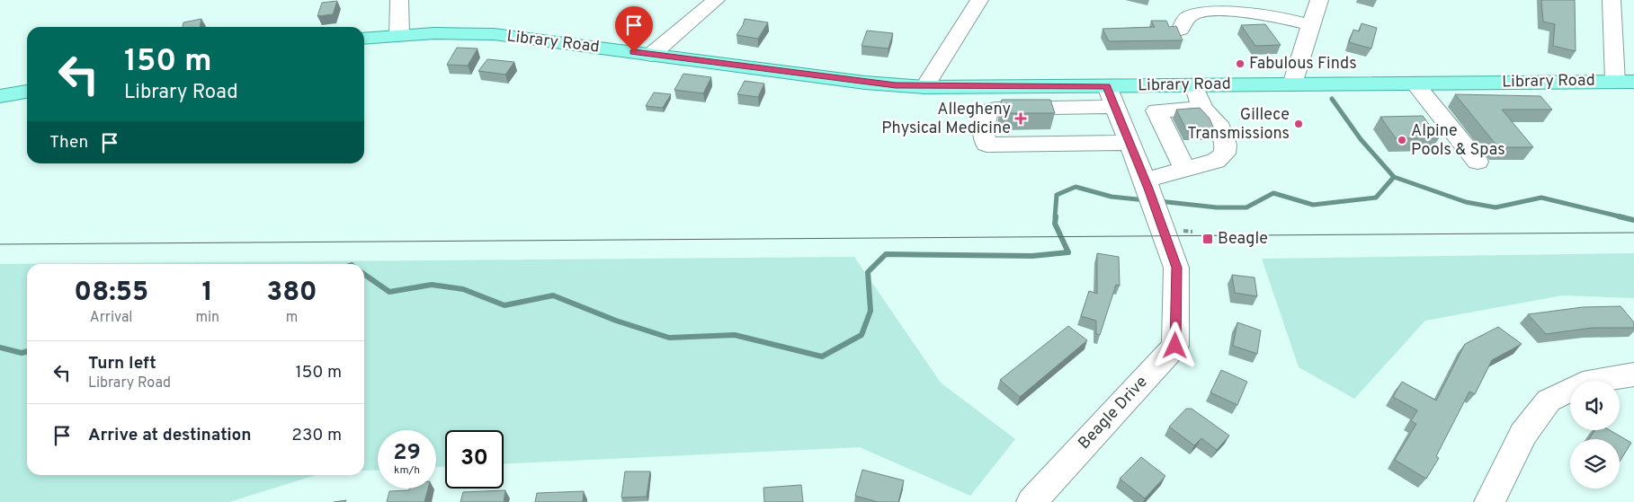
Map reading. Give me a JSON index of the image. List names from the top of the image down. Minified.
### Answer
{"streets":{"main road":["Library Road"],"street":["Beagle Drive"]},"crossings":[["Library Road","Beagle Drive"]],"places":{"other":["Fabulous Finds","Gillece Transmissions","Alpine Pools & Spas"],"health":["Allegheny Physical Medicine"],"transit":["Beagle"]},"page":{"turn":["150 m","Library Road"],"then":"Then","eta":["08:55","Arrival","1","min","380","m"],"list":[{"name":"Turn left","note":"Library Road","value":"150 m"},{"name":"Arrive at destination","value":"230 m"}],"speed":"29 km/h","limit":"30"}}
